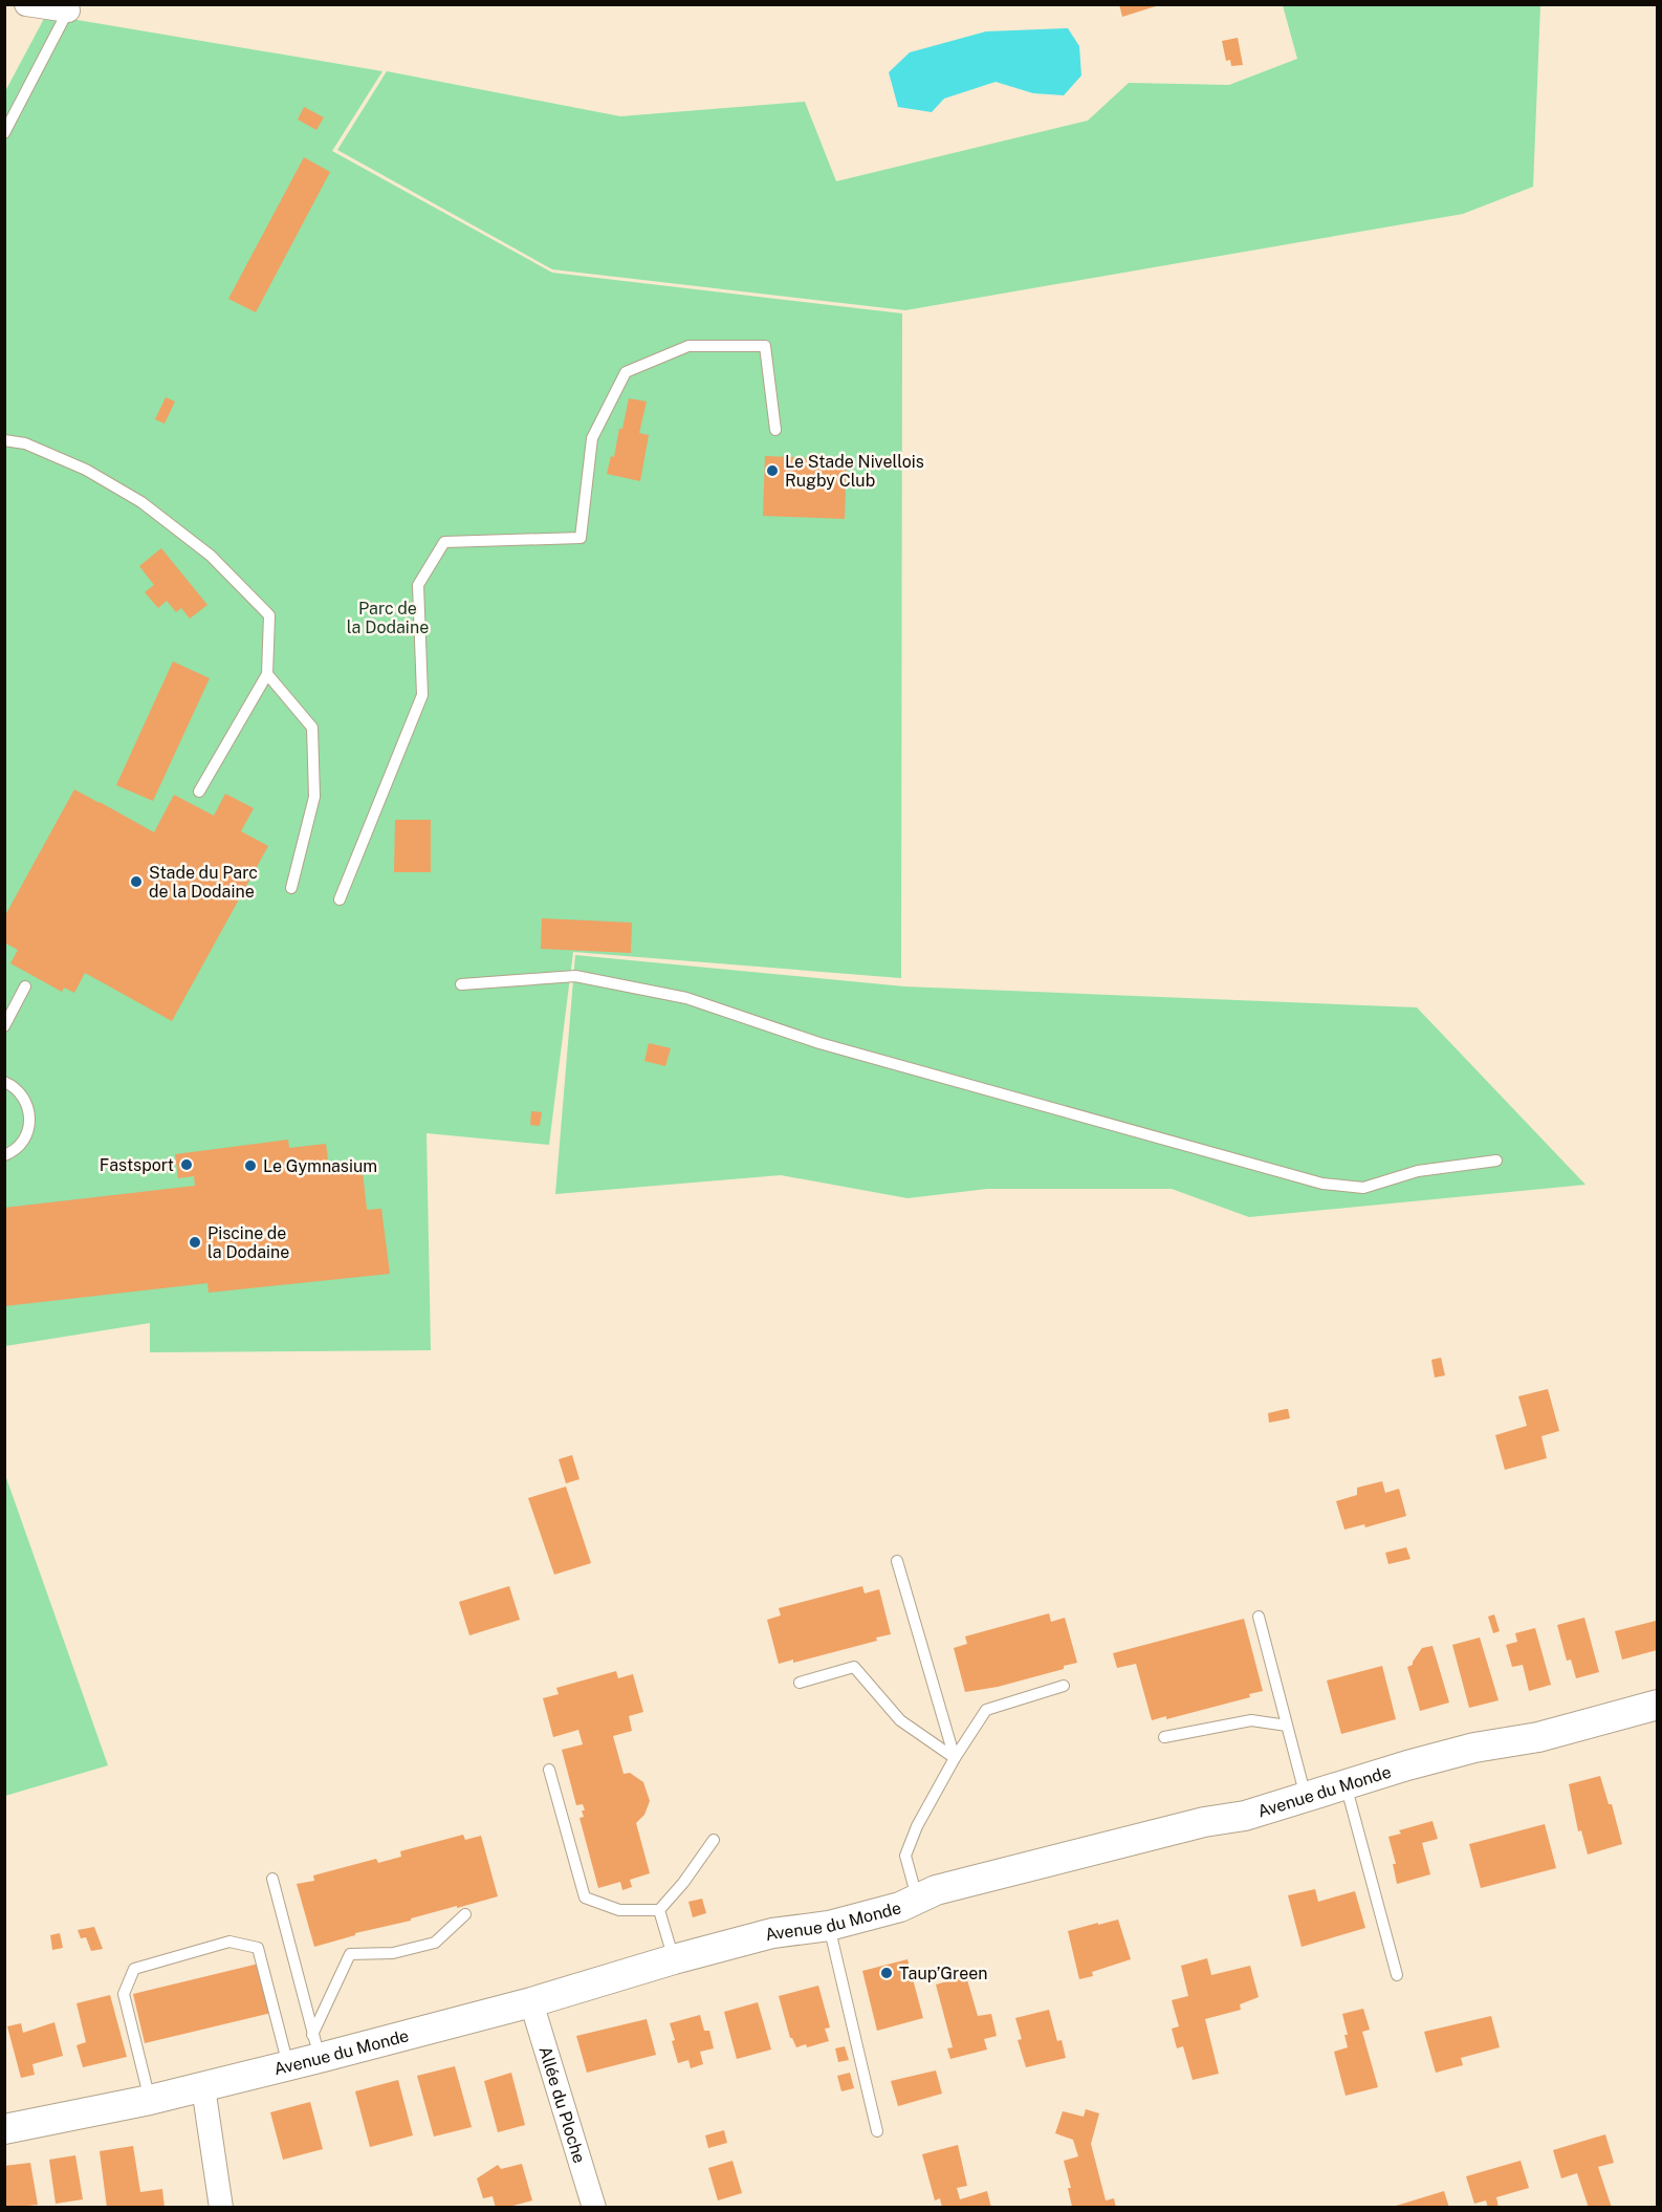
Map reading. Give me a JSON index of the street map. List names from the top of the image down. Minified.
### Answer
{"streets":{"street":["Avenue du Monde","Allée du Ploche"]},"crossings":[["Avenue du Monde","Allée du Ploche"]],"parks":["Parc de la Dodaine"],"places":["Le Stade Nivellois Rugby Club","Stade du Parc de la Dodaine","Fastsport","Le Gymnasium","Piscine de la Dodaine","Taup’Green"]}
